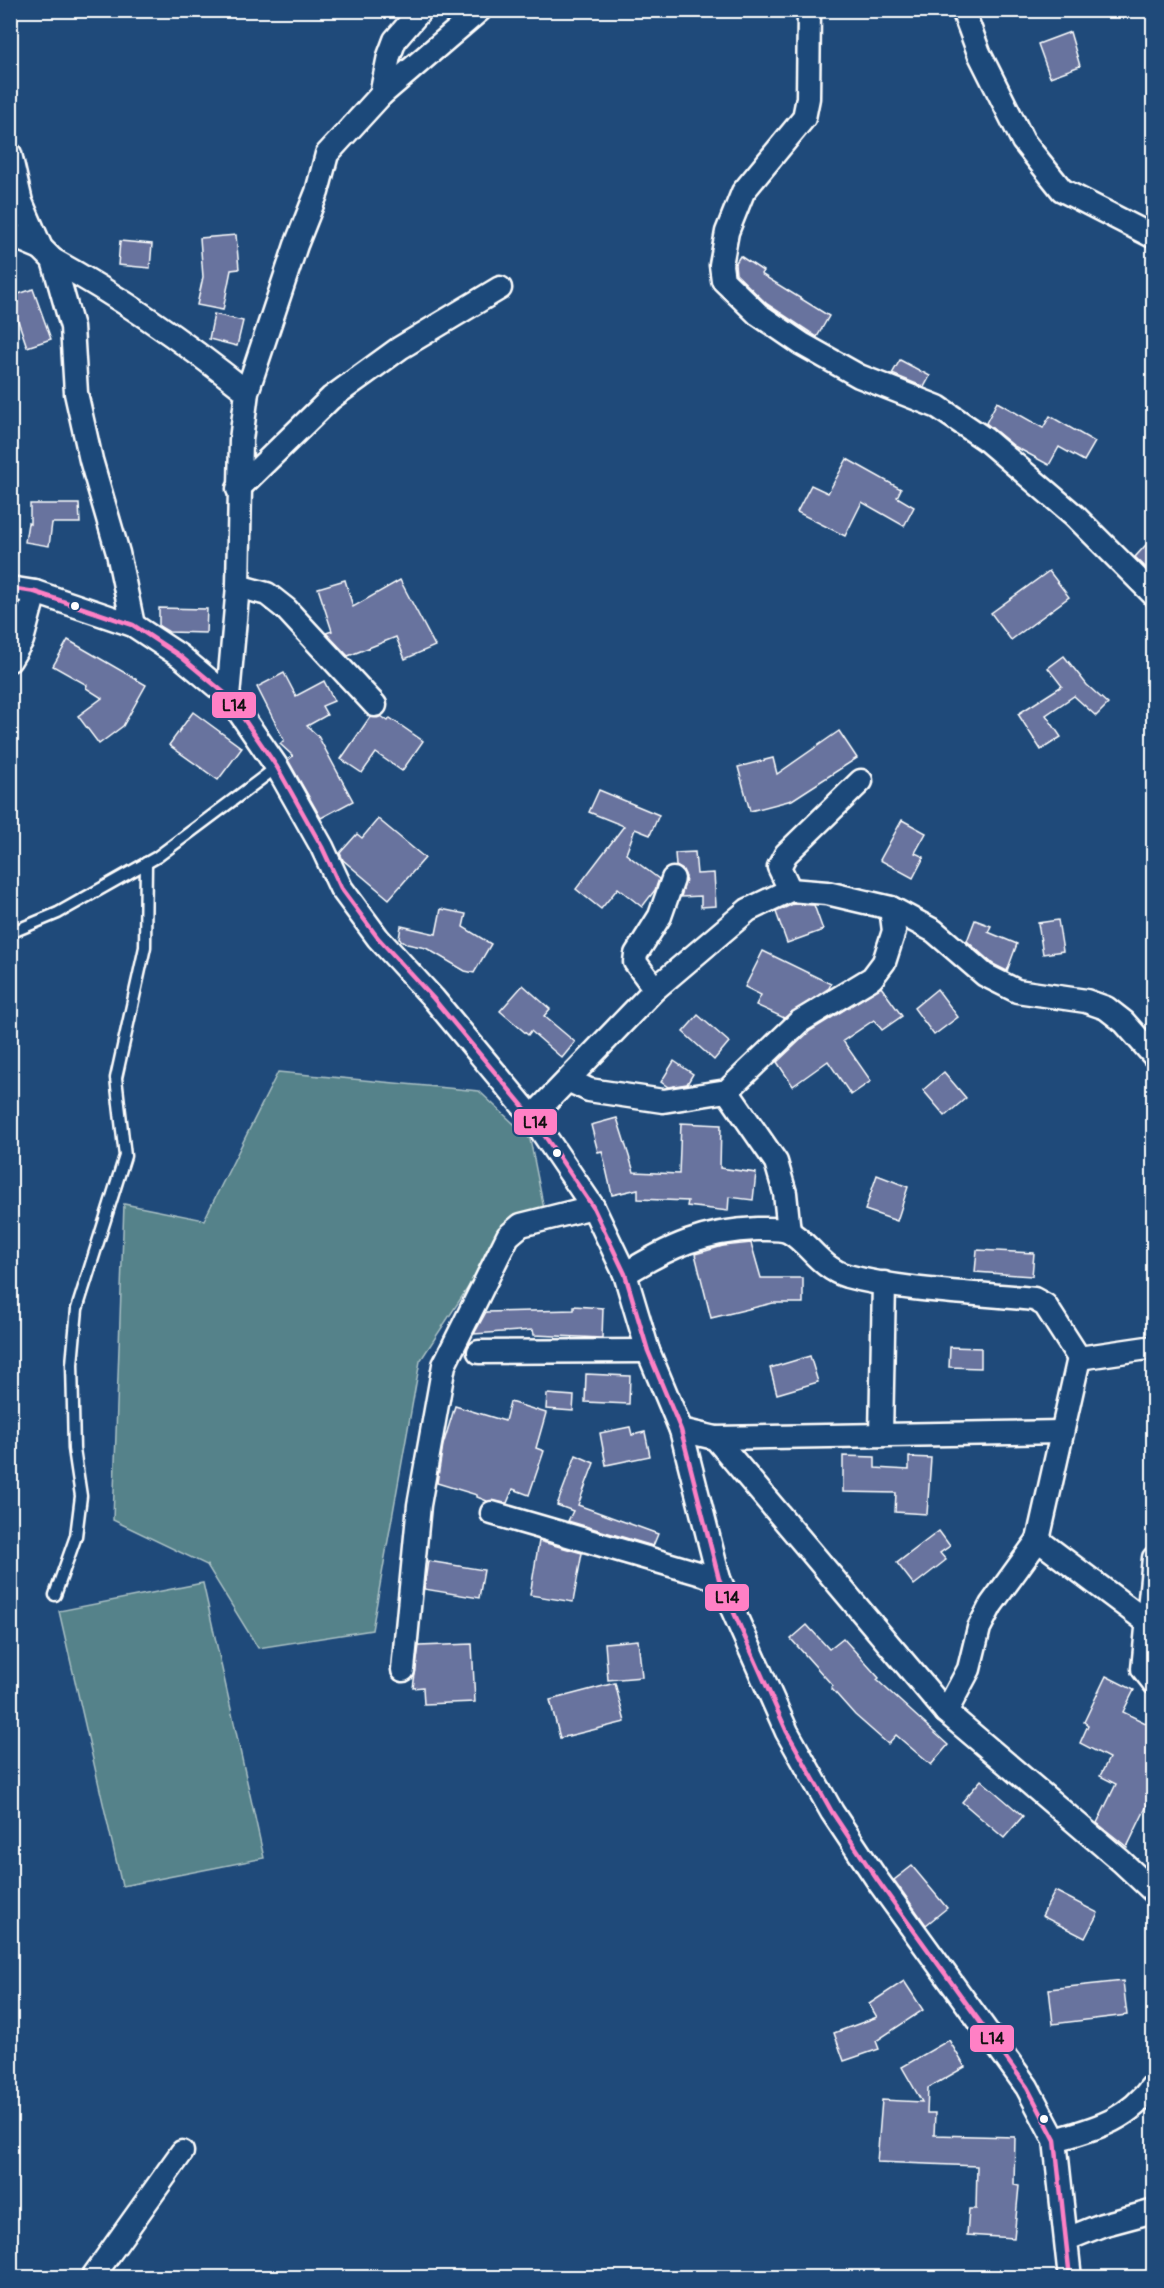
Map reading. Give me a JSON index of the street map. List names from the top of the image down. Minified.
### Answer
{"lines":["transit line L14"]}
